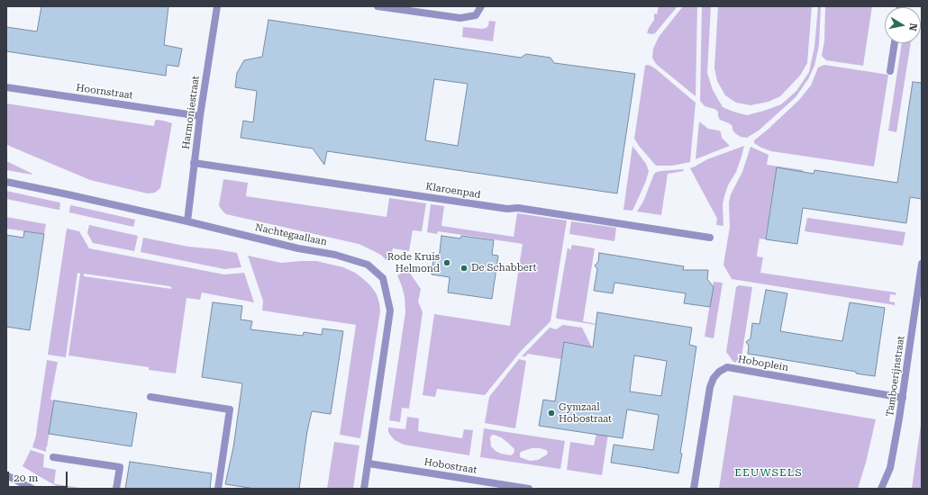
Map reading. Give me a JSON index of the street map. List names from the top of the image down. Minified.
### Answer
{"streets":{"street":["Hoornstraat","Harmoniestraat","Klaroenpad","Nachtegaallaan","Hoboplein","Tamboerijnstraat","Hobostraat"]},"crossings":[["Hoornstraat","Harmoniestraat"],["Harmoniestraat","Klaroenpad"],["Harmoniestraat","Nachtegaallaan"],["Nachtegaallaan","Hobostraat"],["Hoboplein","Tamboerijnstraat"]],"districts":["EEUWSELS"],"places":["Rode Kruis Helmond","De Schabbert","Gymzaal Hobostraat"],"scale_bar":"20 m","north":"right"}
